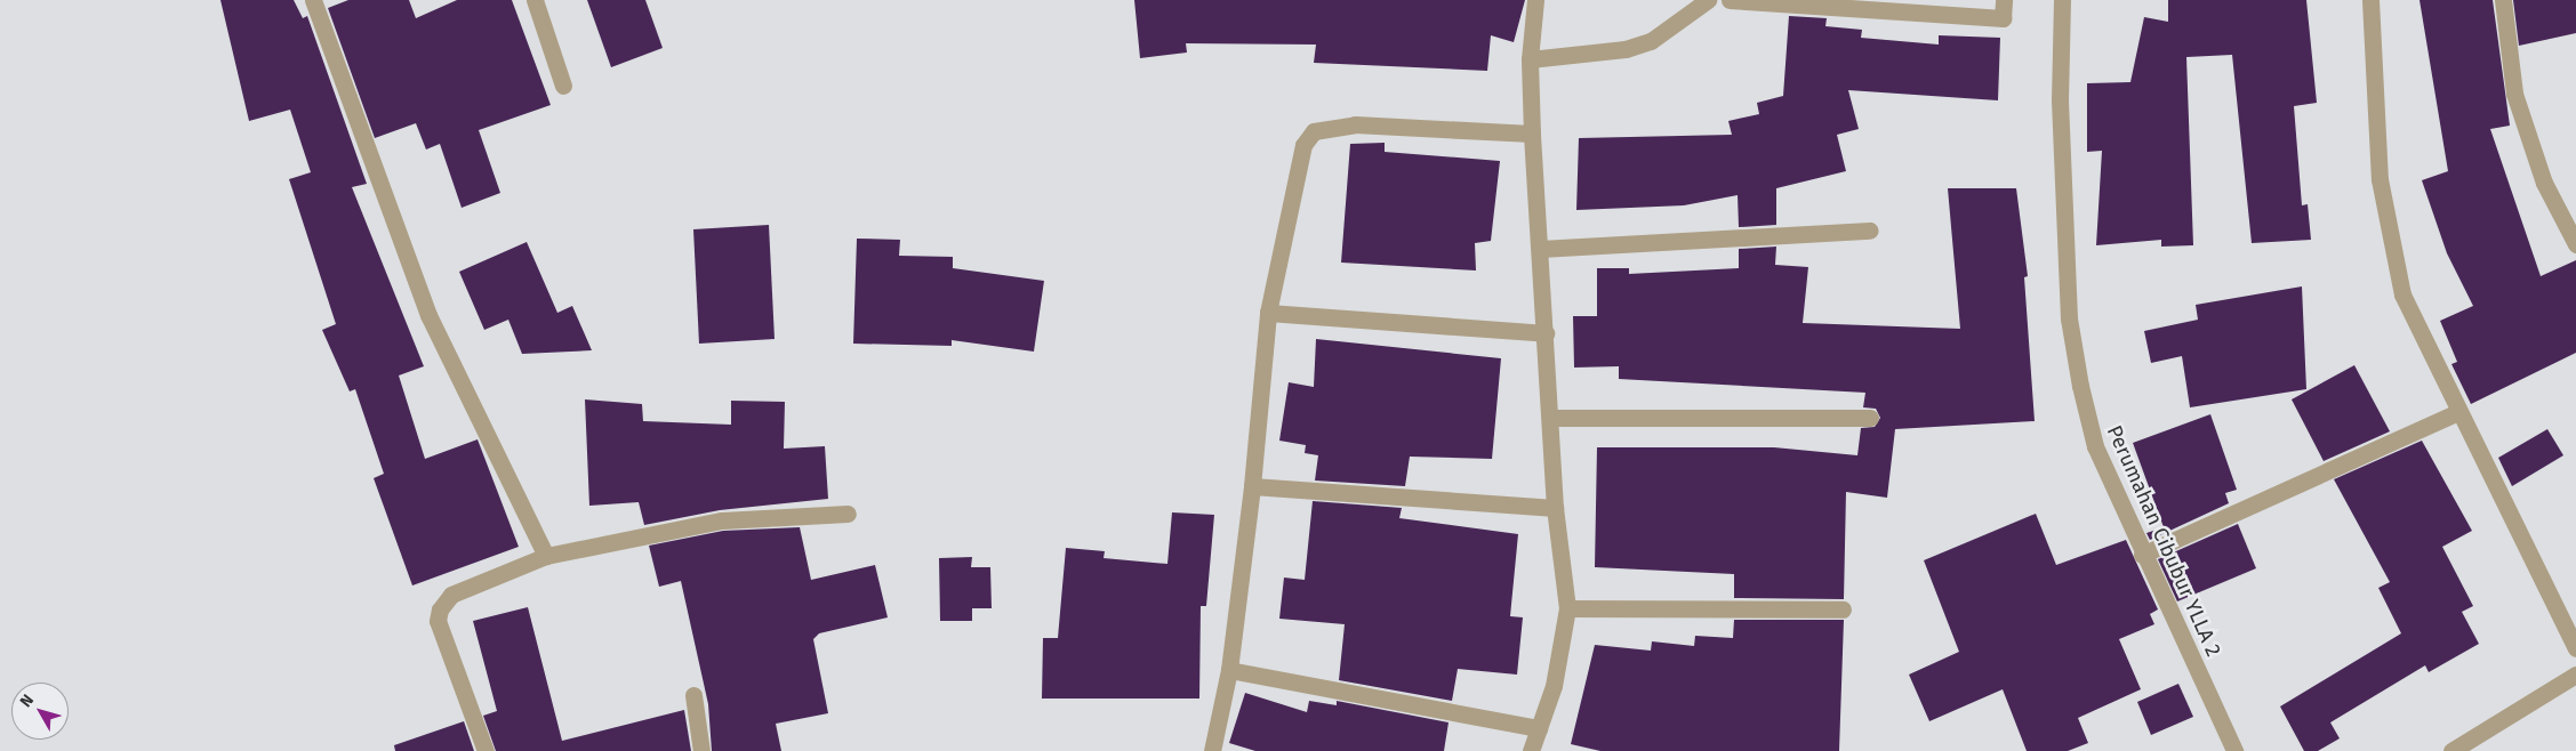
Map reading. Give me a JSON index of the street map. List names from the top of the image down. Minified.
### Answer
{"streets":{"street":["Perumahan Cibubur YLLA 2"]},"north":"top left"}
